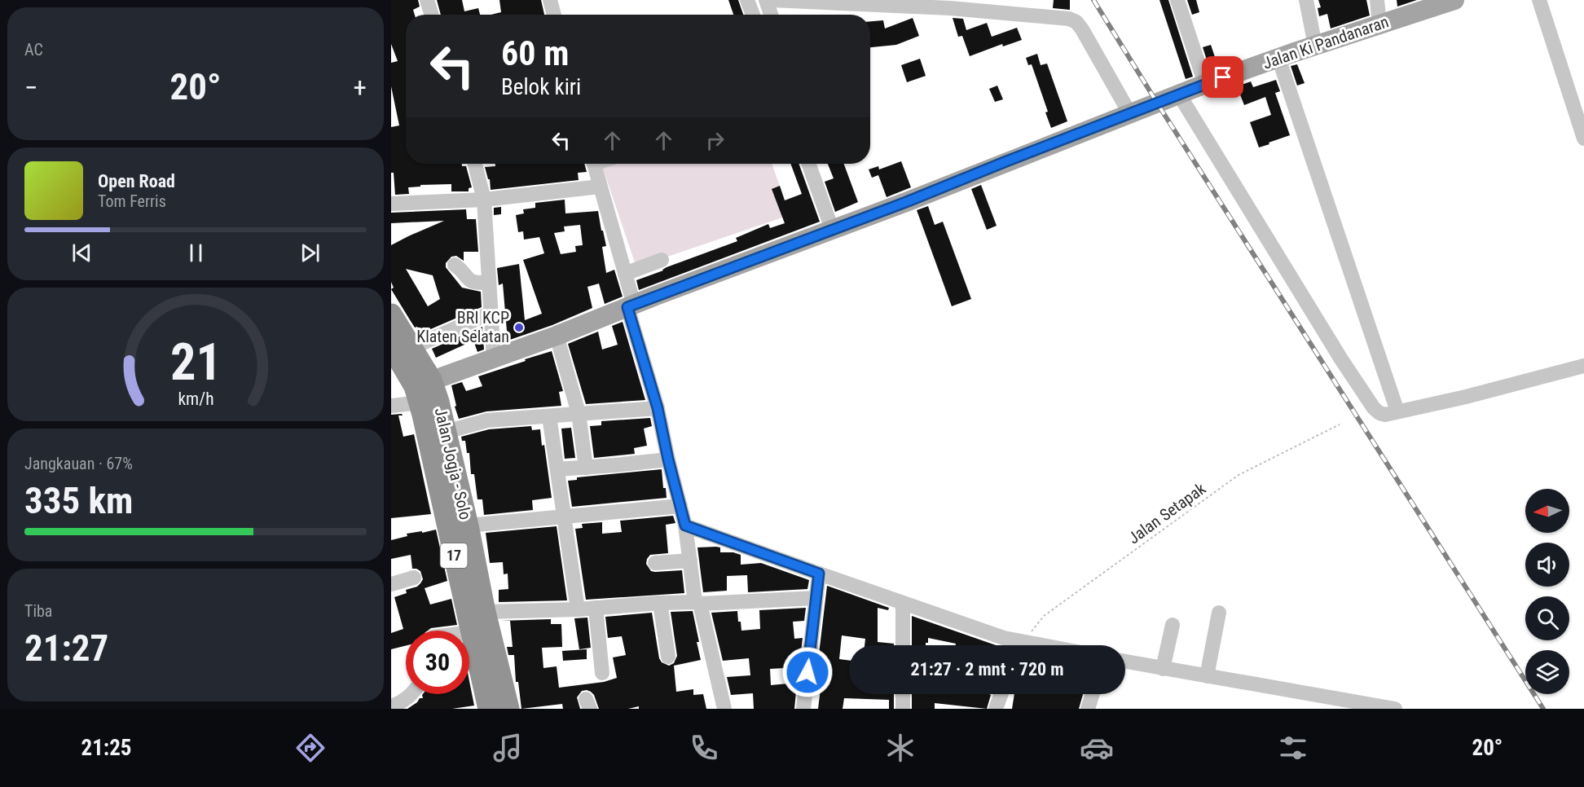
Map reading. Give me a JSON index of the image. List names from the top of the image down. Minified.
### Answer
{"streets":{"highway":["Jalan Jogja - Solo","17"],"main road":["Jalan Ki Pandanaran"],"path":["Jalan Setapak"]},"crossings":[["Jalan Ki Pandanaran","Jalan Jogja - Solo"]],"places":["BRI KCP Klaten Selatan"],"north":"left","page":{"tile":["AC",["Jangkauan · 67%","335 km"],["Tiba","21:27"]],"turn":["60 m","Belok kiri"],"heat":["−","20°","+"],"song":["Open Road","Tom Ferris"],"limit":"30","trip":"21:27 · 2 mnt · 720 m","tabs":["21:25","20°"],"gauge":["21","km/h"]}}
